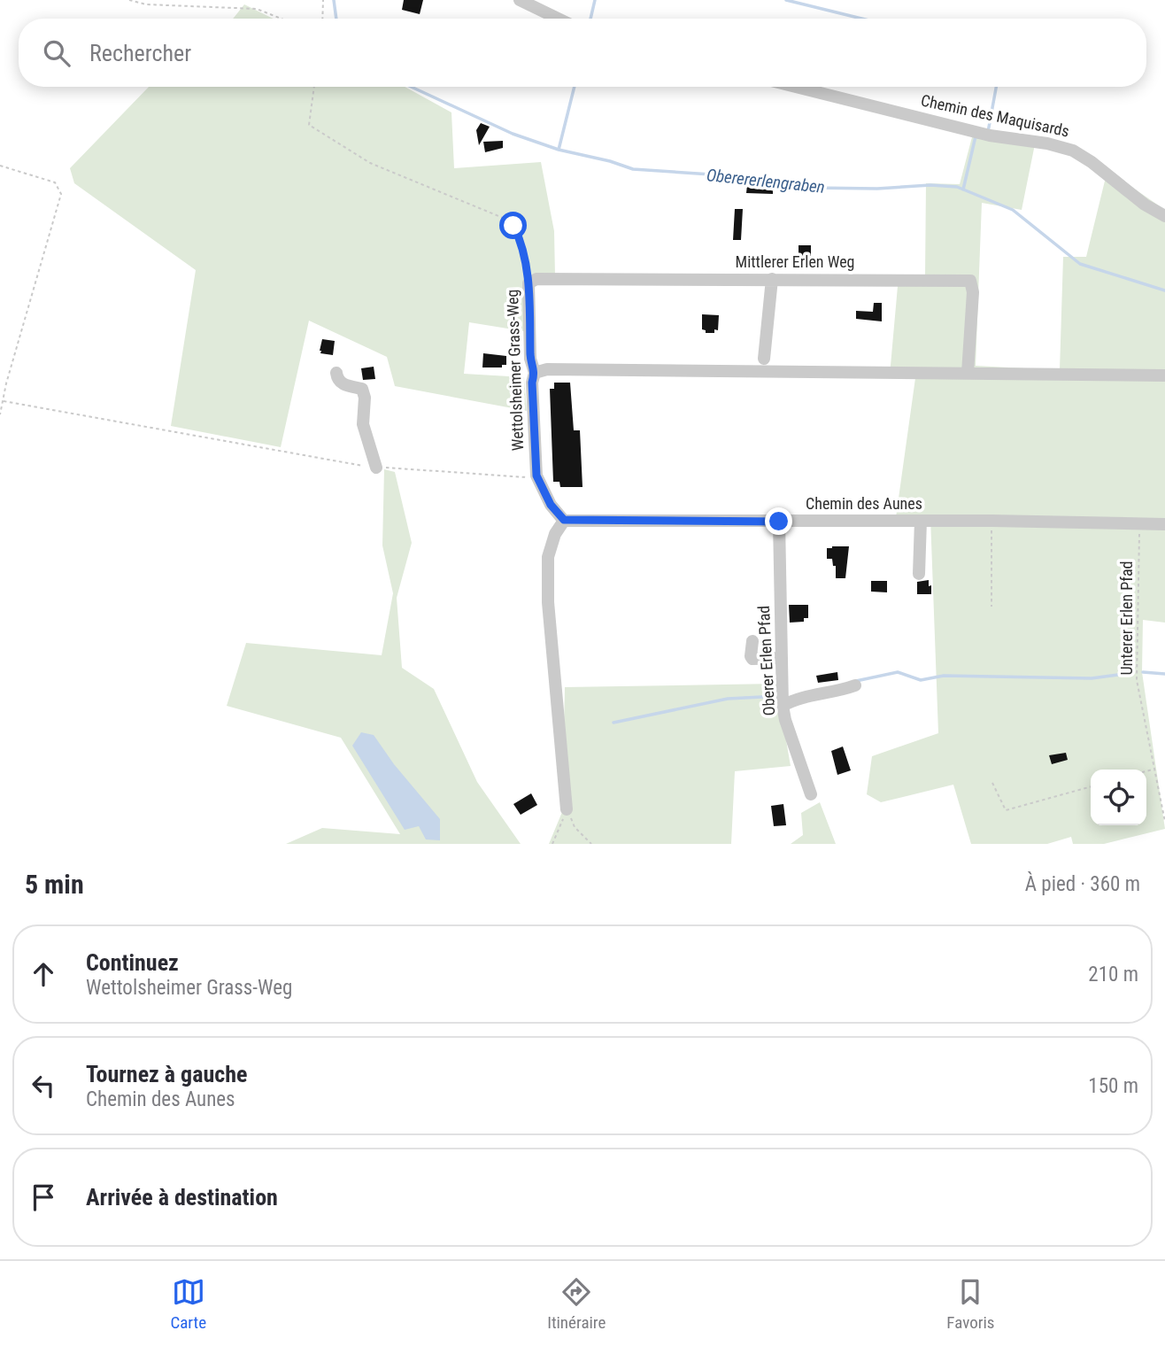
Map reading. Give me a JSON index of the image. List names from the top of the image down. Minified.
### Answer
{"streets":{"street":["Chemin des Maquisards","Mittlerer Erlen Weg","Wettolsheimer Grass-Weg","Chemin des Aunes","Oberer Erlen Pfad"],"path":["Unterer Erlen Pfad"]},"crossings":[["Mittlerer Erlen Weg","Wettolsheimer Grass-Weg"],["Wettolsheimer Grass-Weg","Chemin des Aunes"],["Chemin des Aunes","Unterer Erlen Pfad"],["Chemin des Aunes","Oberer Erlen Pfad"]],"water":["Oberererlengraben"],"page":{"search":"Rechercher","heading":["5 min","À pied · 360 m"],"list":[["Continuez","Wettolsheimer Grass-Weg","210 m"],["Tournez à gauche","Chemin des Aunes","150 m"],"Arrivée à destination"],"nav":["Carte","Itinéraire","Favoris"]}}
